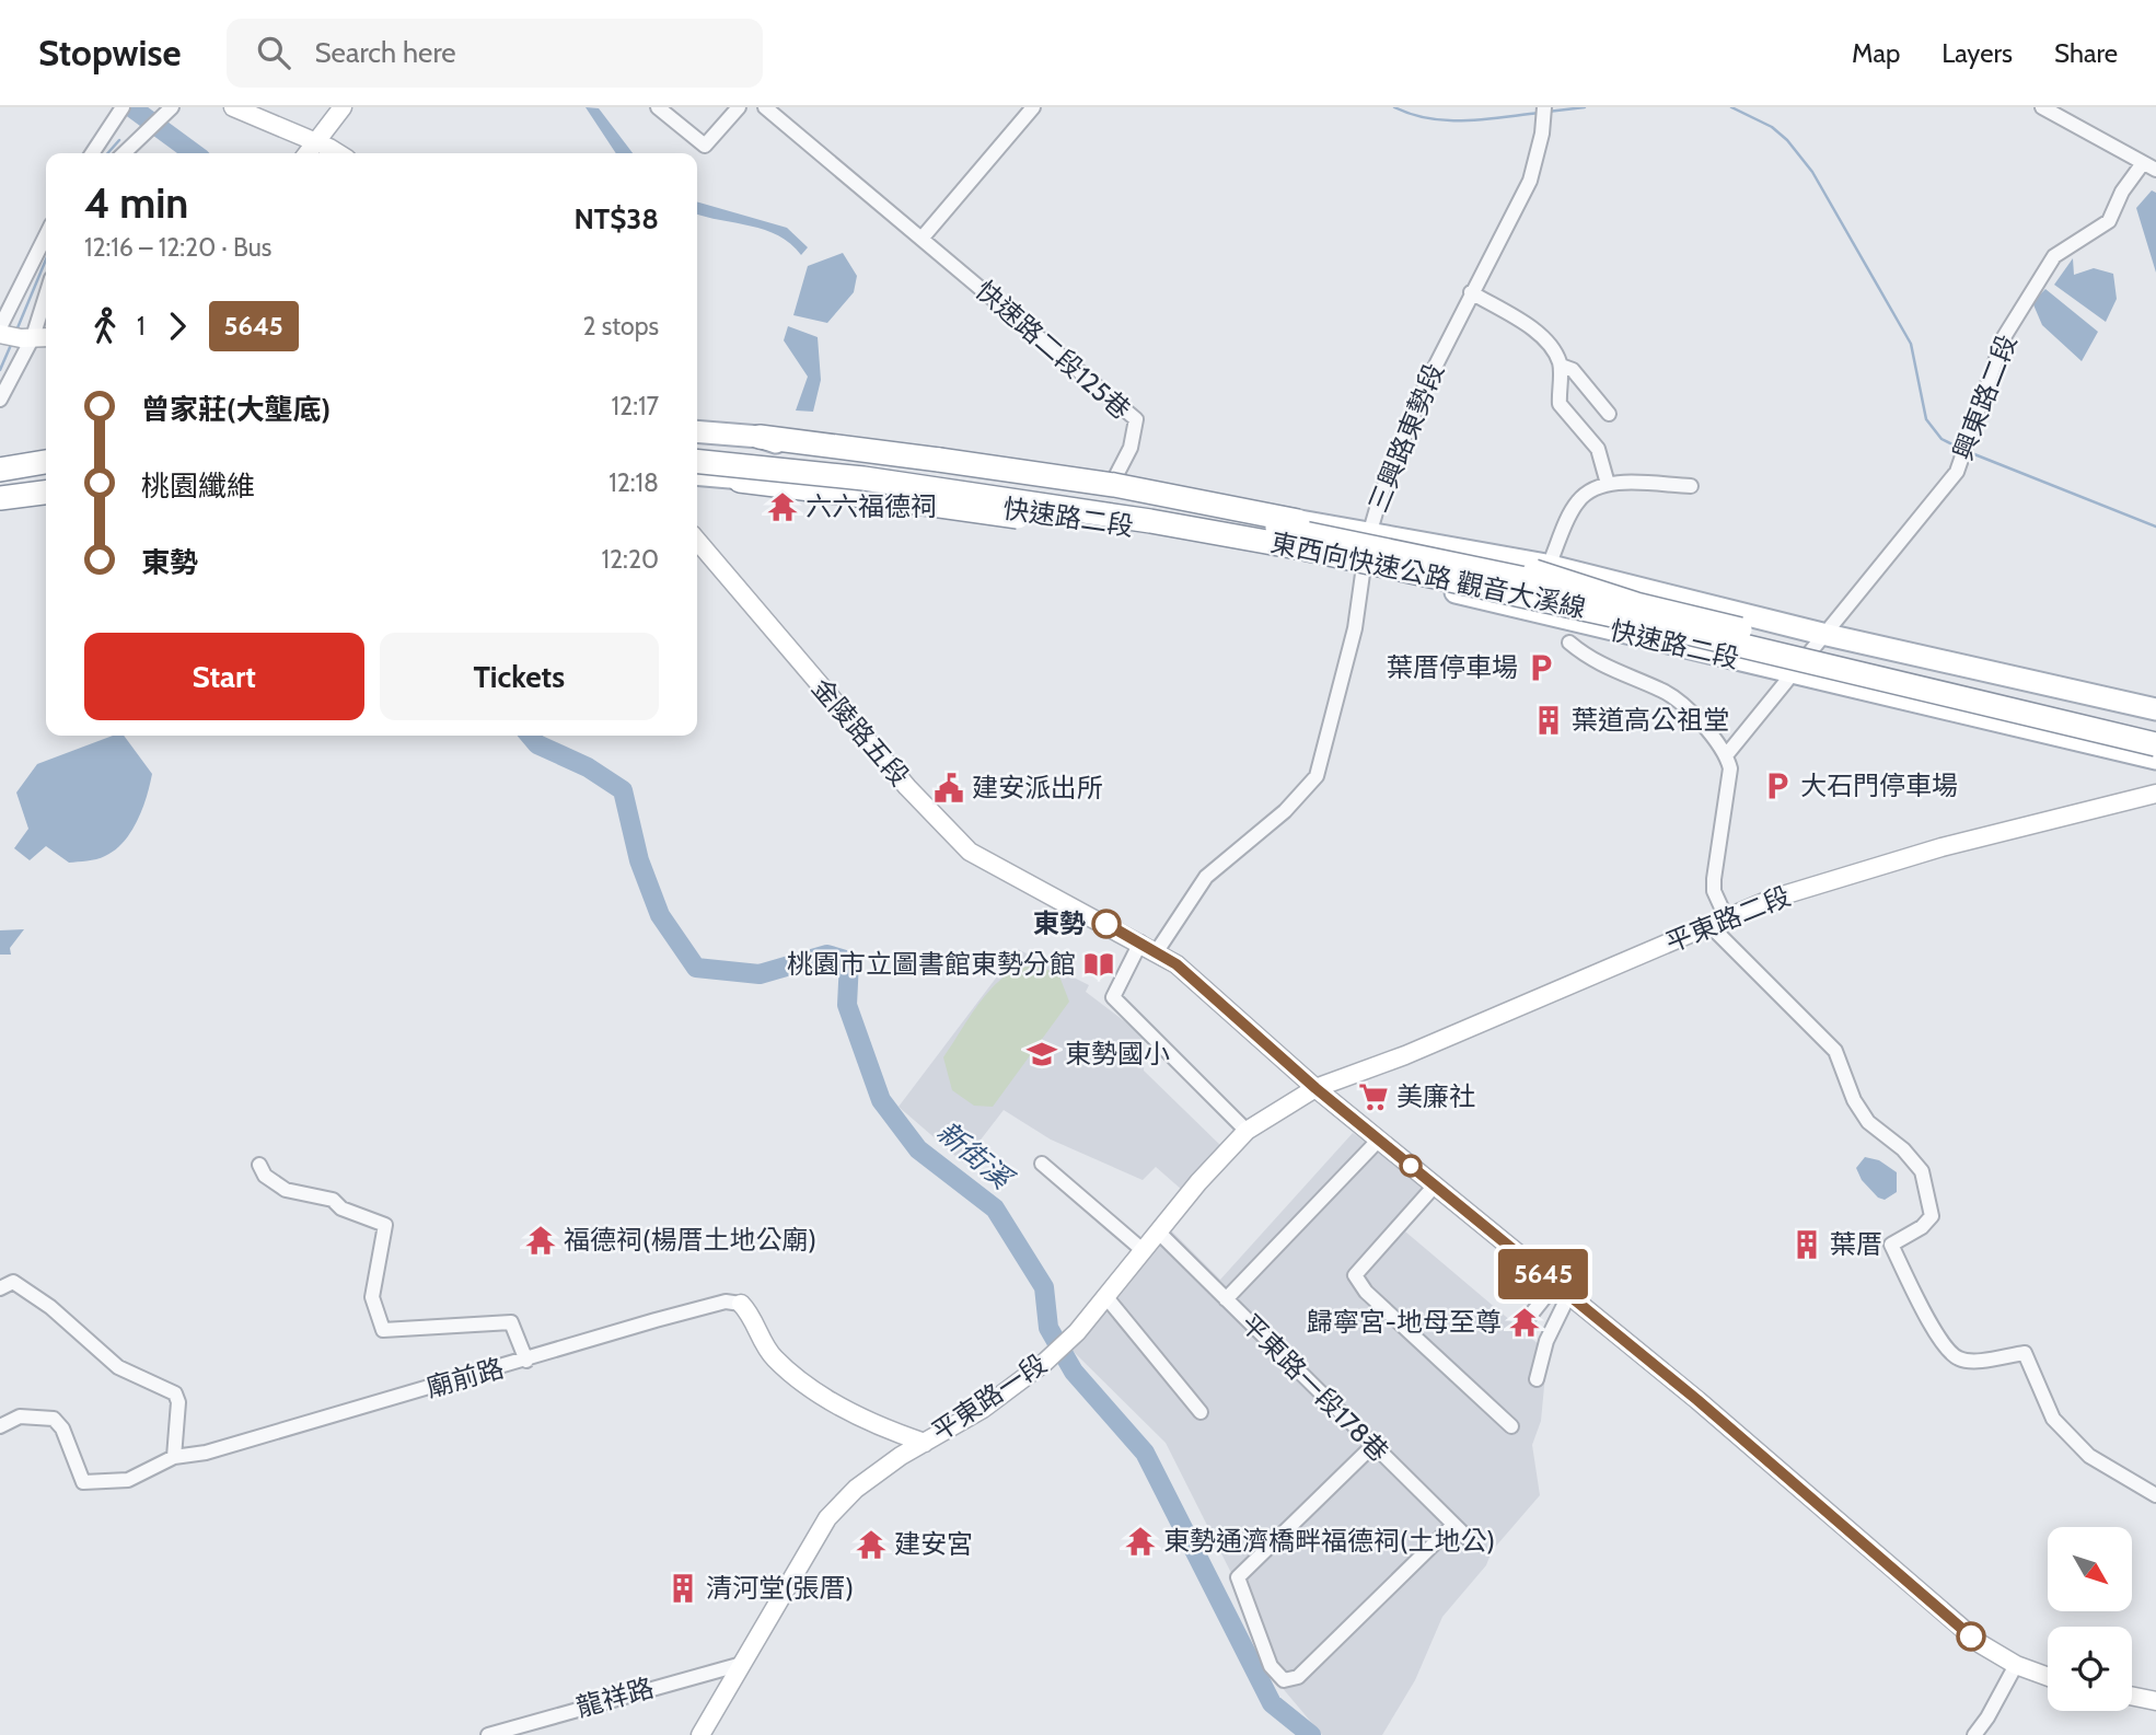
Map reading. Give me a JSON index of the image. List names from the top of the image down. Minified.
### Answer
{"streets":{"highway":["東西向快速公路 觀音大溪線"],"main road":["快速路二段"],"street":["快速路二段125巷","興東路二段","三興路東勢段","金陵路五段","平東路二段","廟前路","平東路一段178巷","平東路一段","龍祥路"]},"crossings":[["興東路二段","快速路二段"],["三興路東勢段","快速路二段"],["三興路東勢段","金陵路五段"],["三興路東勢段","平東路一段"],["金陵路五段","平東路二段"],["金陵路五段","平東路一段"],["平東路二段","平東路一段"],["廟前路","平東路一段"],["平東路一段178巷","平東路一段"],["平東路一段","龍祥路"]],"water":["新街溪"],"places":{"temple":["六六福德祠","福德祠(楊厝土地公廟)","歸寧宮-地母至尊","東勢通濟橋畔福德祠(土地公)","建安宮"],"parking":["葉厝停車場","大石門停車場"],"building":["葉道高公祖堂","葉厝","清河堂(張厝)"],"public building":["建安派出所"],"other":["東勢"],"library":["桃園市立圖書館東勢分館"],"school or university":["東勢國小"],"supermarket":["美廉社"]},"lines":["bus line 5645"],"north":"bottom right","page":{"header":"Stopwise","search":"Search here","nav":["Map","Layers","Share"],"on_map":"5645","heading":["4 min","12:16 – 12:20 · Bus","NT$38"],"legs":["1","5645","2 stops"],"list":[{"name":"曾家莊(大壟底)","value":"12:17"},{"name":"桃園纖維","value":"12:18"},{"name":"東勢","value":"12:20"}],"buttons":["Start","Tickets"]}}
